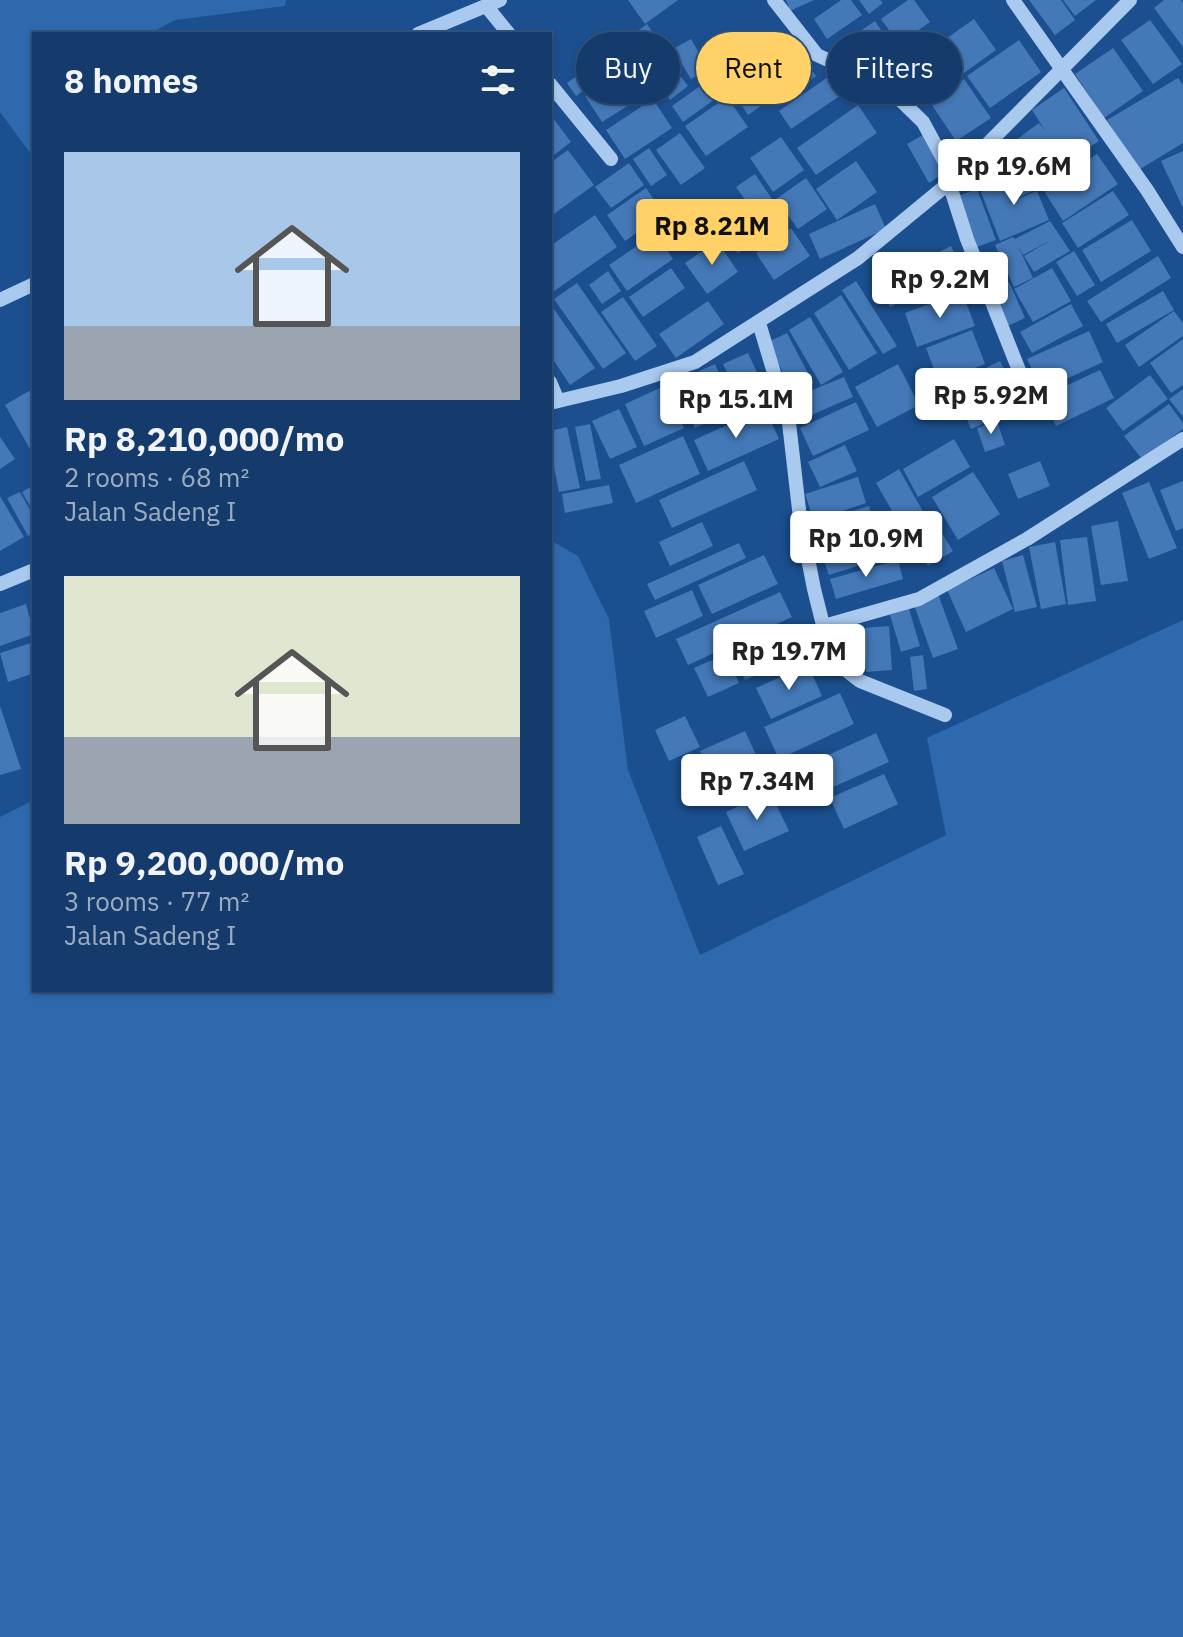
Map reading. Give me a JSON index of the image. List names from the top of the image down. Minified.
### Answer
{"page":{"chip":["Buy","Rent","Filters"],"heading":"8 homes","list":[{"name":"Rp 8,210,000/mo","note":"2 rooms · 68 m² · Jalan Sadeng I"},{"name":"Rp 9,200,000/mo","note":"3 rooms · 77 m² · Jalan Sadeng I"}],"price":["Rp 19.6M","Rp 8.21M","Rp 9.2M","Rp 5.92M","Rp 15.1M","Rp 10.9M","Rp 19.7M","Rp 7.34M"]}}
